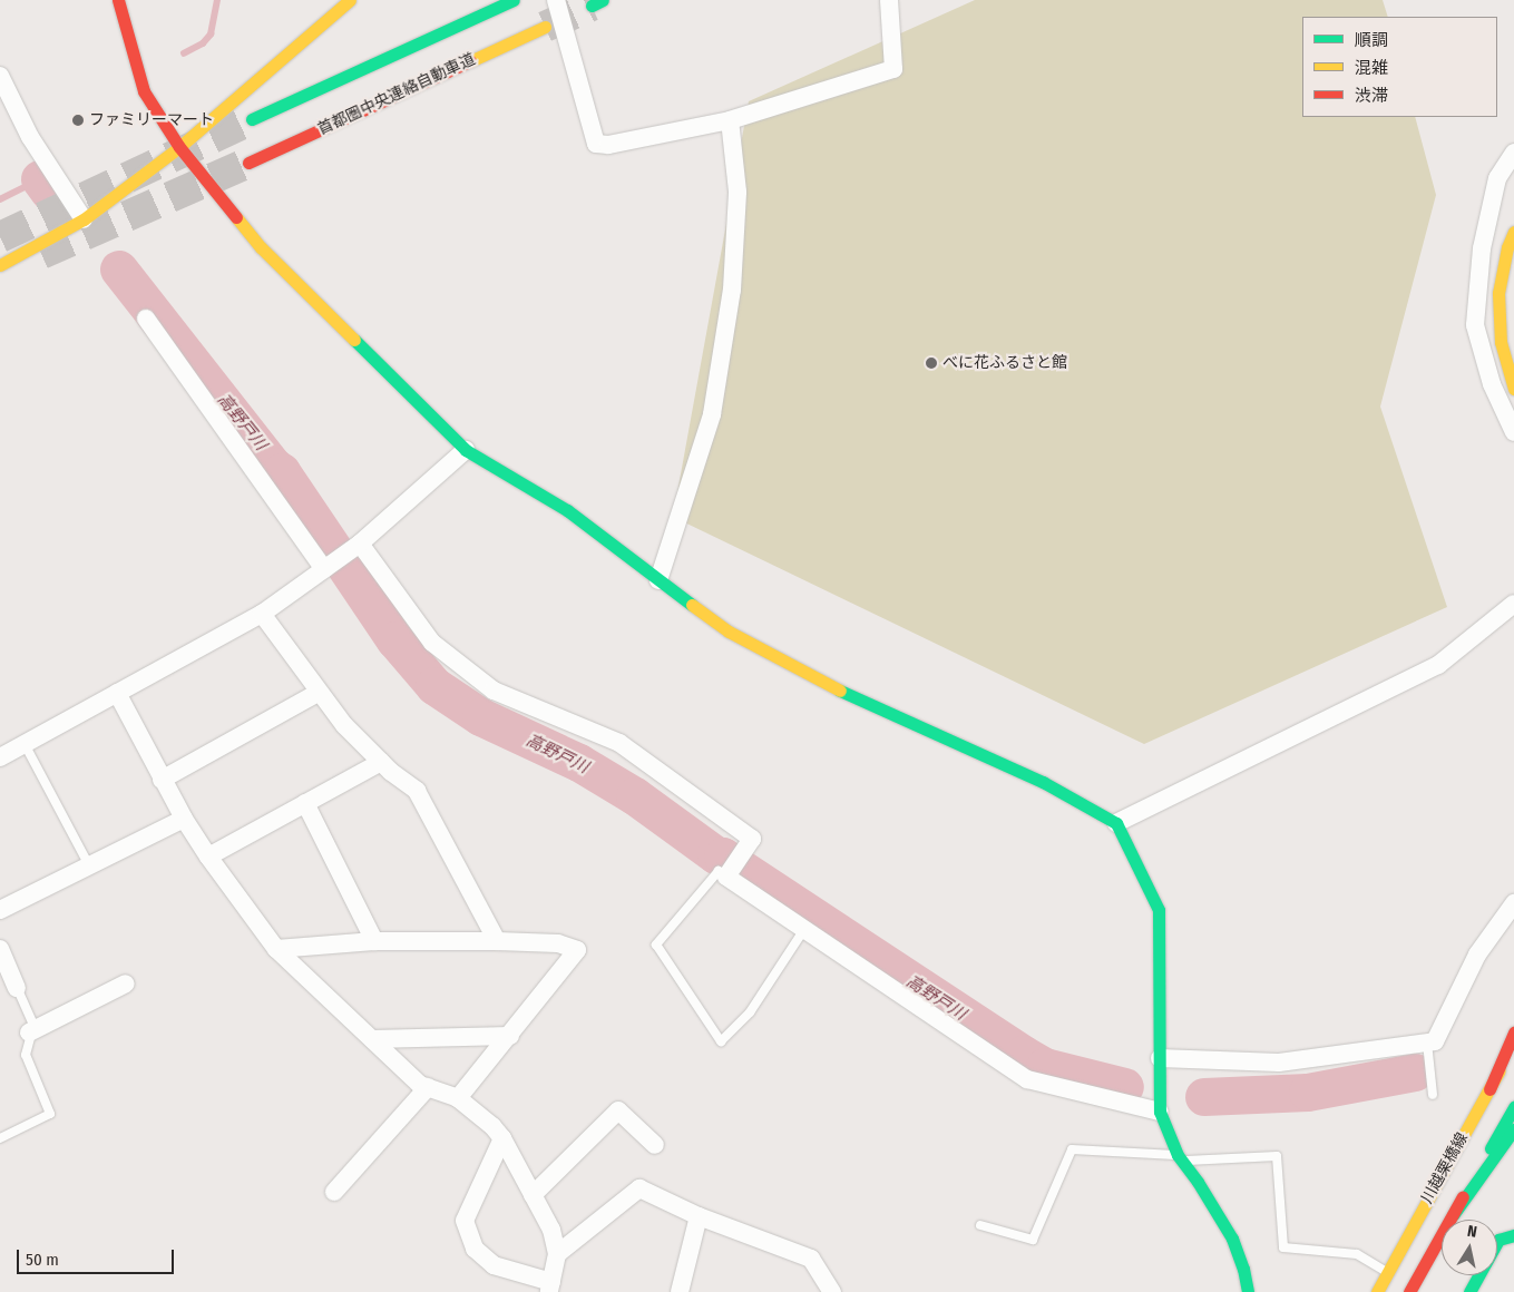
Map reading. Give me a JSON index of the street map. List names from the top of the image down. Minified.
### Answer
{"streets":{"main road":["首都圏中央連絡自動車道","川越栗橋線"]},"water":["高野戸川"],"places":["ファミリーマート","べに花ふるさと館"],"legend":["順調","混雑","渋滞"],"scale_bar":"50 m","north":"top"}
